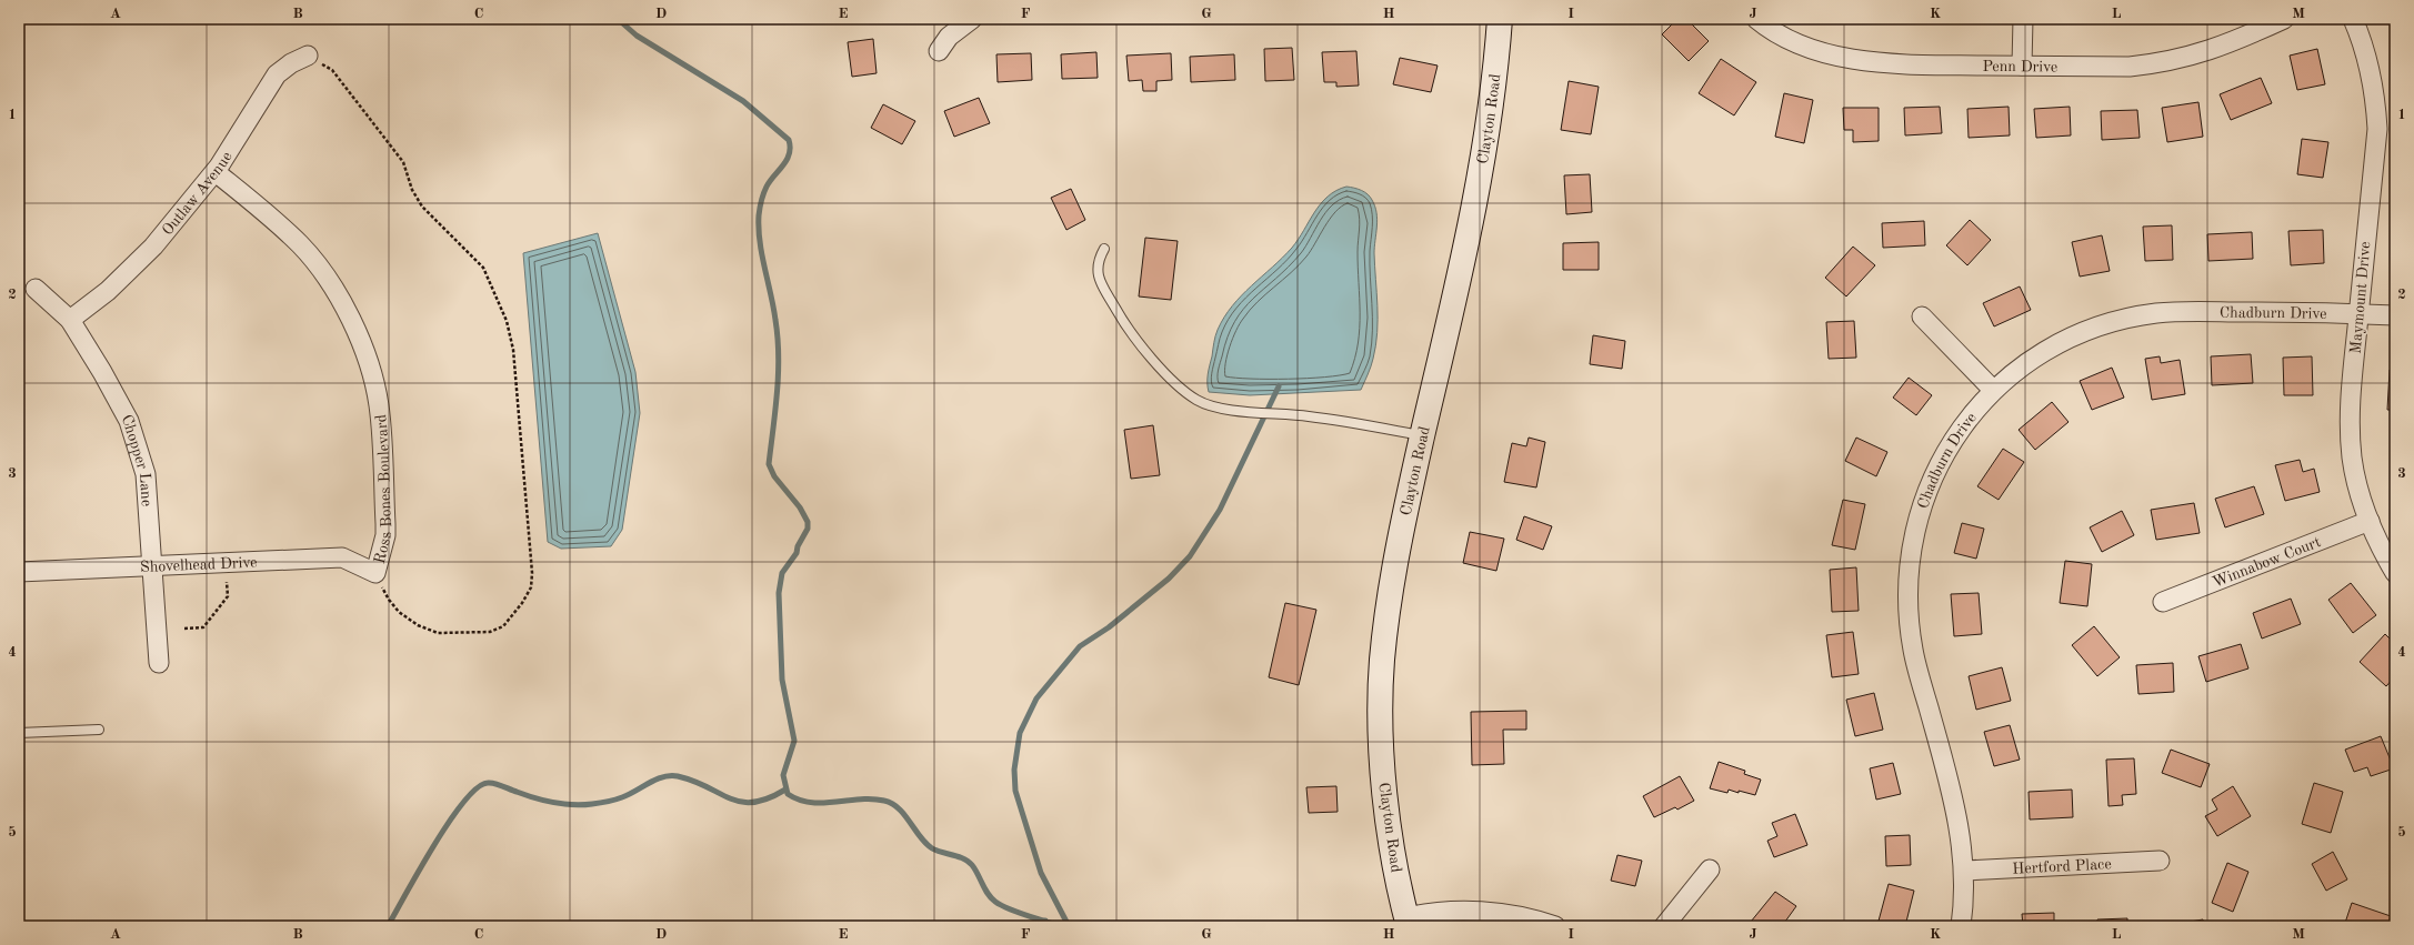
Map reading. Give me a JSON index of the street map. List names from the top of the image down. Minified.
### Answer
{"streets":{"street":["Penn Drive","Clayton Road","Outlaw Avenue","Maymount Drive","Chadburn Drive","Chopper Lane","Ross Bones Boulevard","Winnabow Court","Shovelhead Drive","Hertford Place"]},"crossings":[["Outlaw Avenue","Chopper Lane"],["Outlaw Avenue","Ross Bones Boulevard"],["Maymount Drive","Chadburn Drive"],["Maymount Drive","Winnabow Court"],["Chadburn Drive","Hertford Place"],["Chopper Lane","Shovelhead Drive"],["Ross Bones Boulevard","Shovelhead Drive"]],"grid":{"columns":["A","B","C","D","E","F","G","H","I","J","K","L","M"],"rows":["1","2","3","4","5"]}}
